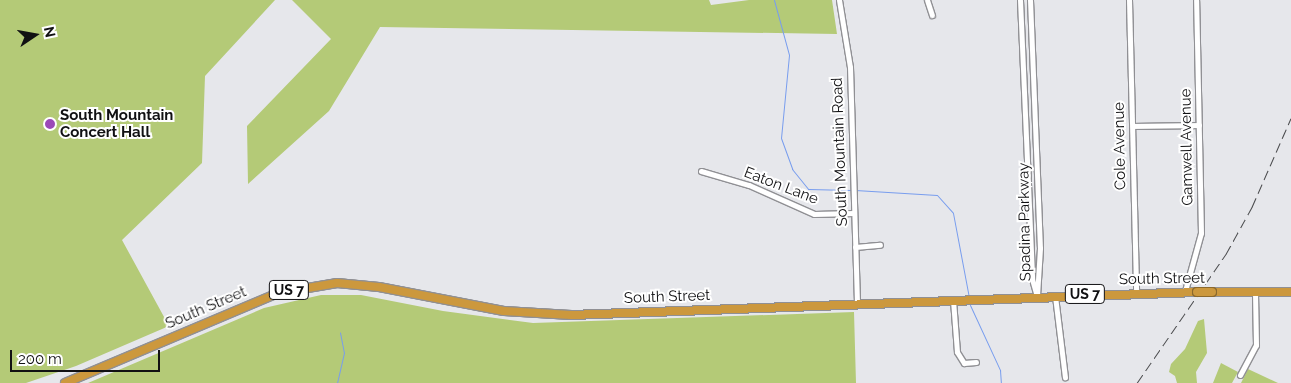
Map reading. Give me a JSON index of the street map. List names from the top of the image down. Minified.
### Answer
{"streets":{"highway":["South Street","US 7"],"street":["Cole Avenue","Gamwell Avenue","South Mountain Road","Eaton Lane","Spadina Parkway"]},"crossings":[["Cole Avenue","South Street"],["Gamwell Avenue","South Street"],["South Mountain Road","Eaton Lane"],["South Mountain Road","South Street"],["Spadina Parkway","South Street"]],"places":["South Mountain Concert Hall"],"scale_bar":"200 m","north":"right"}
